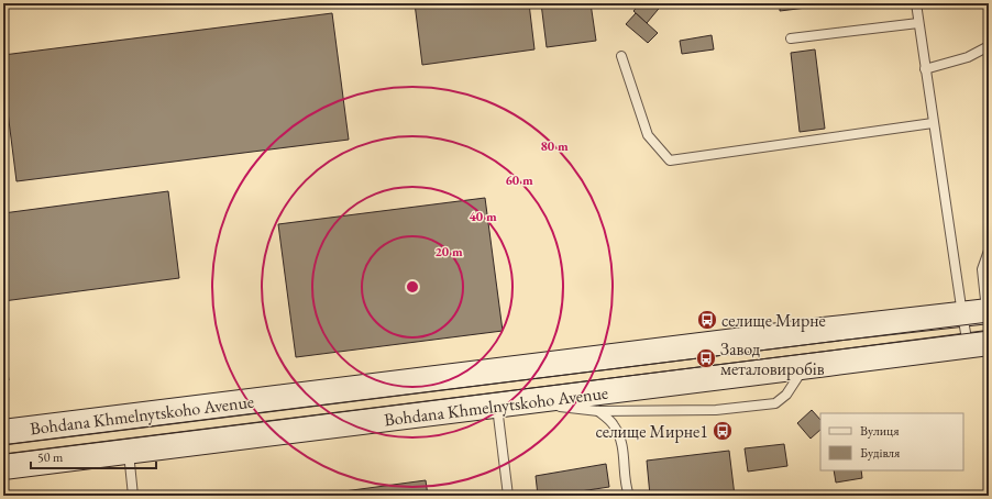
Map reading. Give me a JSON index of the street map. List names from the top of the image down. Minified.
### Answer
{"streets":{"main road":["Bohdana Khmelnytskoho Avenue"]},"places":{"bus stop":["селище Мирне","Завод металовиробів","селище Мирне1"]},"legend":["Вулиця","Будівля"],"scale_bar":"50 m","rings":["80 m","60 m","40 m","20 m"]}
